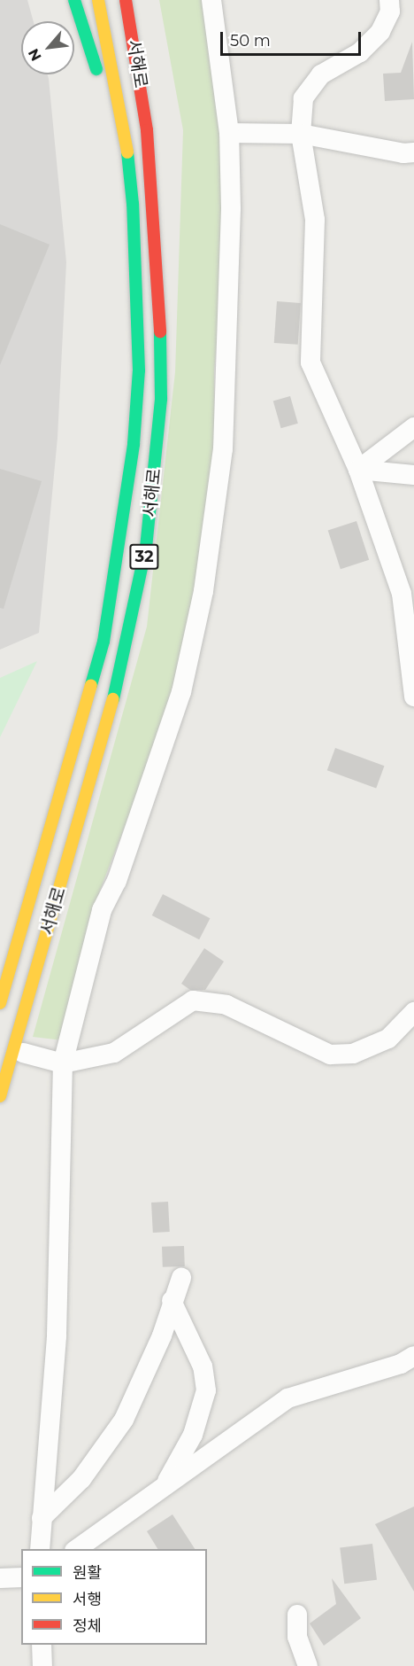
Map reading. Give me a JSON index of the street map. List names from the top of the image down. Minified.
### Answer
{"streets":{"highway":["서해로","32"]},"legend":["원활","서행","정체"],"scale_bar":"50 m","north":"bottom left"}
